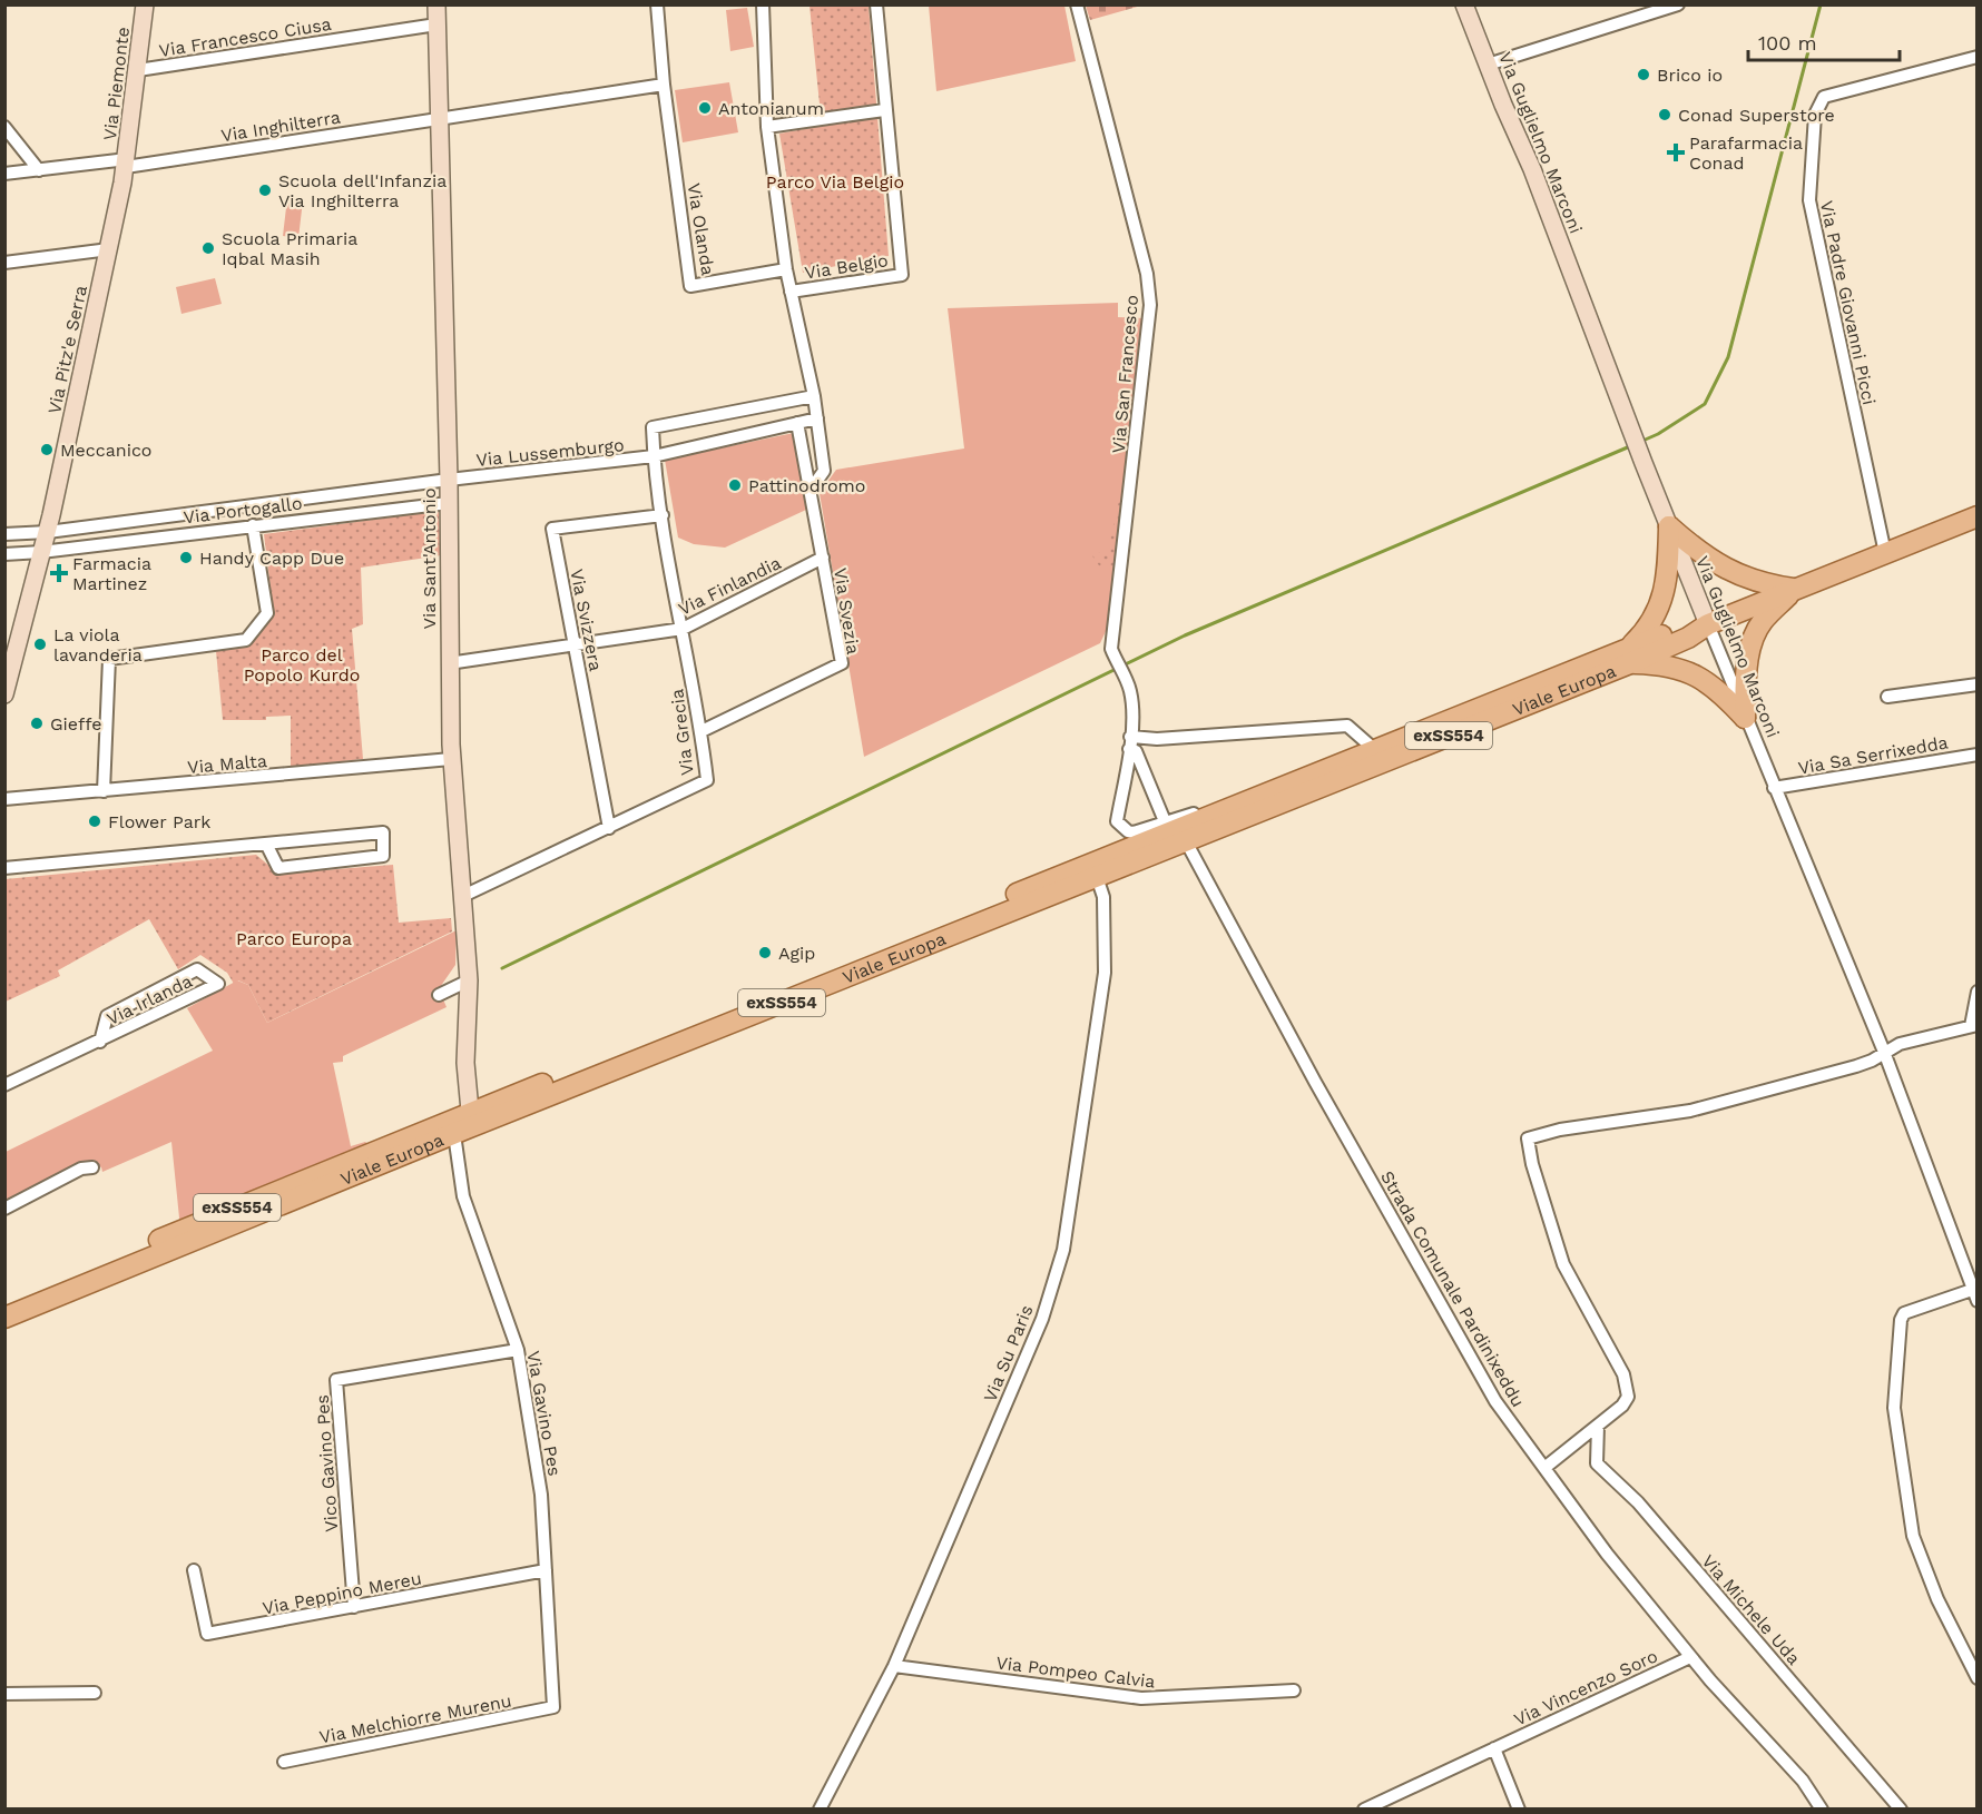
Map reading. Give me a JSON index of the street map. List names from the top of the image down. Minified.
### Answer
{"streets":{"main road":["Viale Europa","exSS554"],"street":["Via Francesco Ciusa","Via Piemonte","Via Inghilterra","Via Guglielmo Marconi","Via Olanda","Via Belgio","Via Padre Giovanni Picci","Via Pitz'e Serra","Via San Francesco","Via Lussemburgo","Via Portogallo","Via Sant'Antonio","Via Finlandia","Via Svezia","Via Svizzera","Via Grecia","Via Sa Serrixedda","Via Malta","Via Irlanda","Strada Comunale Pardinixeddu","Via Su Paris","Via Gavino Pes","Vico Gavino Pes","Via Peppino Mereu","Via Michele Uda","Via Pompeo Calvia","Via Vincenzo Soro","Via Melchiorre Murenu"]},"crossings":[["Via Francesco Ciusa","Via Piemonte"],["Via Francesco Ciusa","Via Sant'Antonio"],["Via Piemonte","Via Inghilterra"],["Via Piemonte","Via Pitz'e Serra"],["Via Inghilterra","Via Pitz'e Serra"],["Via Inghilterra","Via Sant'Antonio"],["Via Guglielmo Marconi","Viale Europa"],["Via Guglielmo Marconi","Via Sa Serrixedda"],["Via Padre Giovanni Picci","Viale Europa"],["Via Pitz'e Serra","Via Portogallo"],["Via San Francesco","Viale Europa"],["Via Lussemburgo","Via Portogallo"],["Via Lussemburgo","Via Sant'Antonio"],["Via Lussemburgo","Via Svezia"],["Via Lussemburgo","Via Grecia"],["Via Portogallo","Via Sant'Antonio"],["Via Sant'Antonio","Via Finlandia"],["Via Sant'Antonio","Viale Europa"],["Via Sant'Antonio","Via Grecia"],["Via Sant'Antonio","Via Malta"],["Via Finlandia","Via Svezia"],["Via Finlandia","Via Svizzera"],["Via Finlandia","Via Grecia"],["Via Svezia","Via Grecia"],["Via Svizzera","Via Grecia"],["Viale Europa","Strada Comunale Pardinixeddu"],["Viale Europa","Via Su Paris"],["Viale Europa","Via Gavino Pes"],["Strada Comunale Pardinixeddu","Via Vincenzo Soro"],["Via Su Paris","Via Pompeo Calvia"],["Via Gavino Pes","Vico Gavino Pes"],["Via Gavino Pes","Via Peppino Mereu"],["Via Gavino Pes","Via Melchiorre Murenu"],["Vico Gavino Pes","Via Peppino Mereu"]],"parks":["Parco Via Belgio","Parco del Popolo Kurdo","Parco Europa"],"places":{"other":["Brico io","Antonianum","Conad Superstore","Scuola dell'Infanzia Via Inghilterra","Scuola Primaria Iqbal Masih","Meccanico","Pattinodromo","Handy Capp Due","La viola lavanderia","Gieffe","Flower Park","Agip"],"health":["Parafarmacia Conad","Farmacia Martinez"]},"scale_bar":"100 m"}
